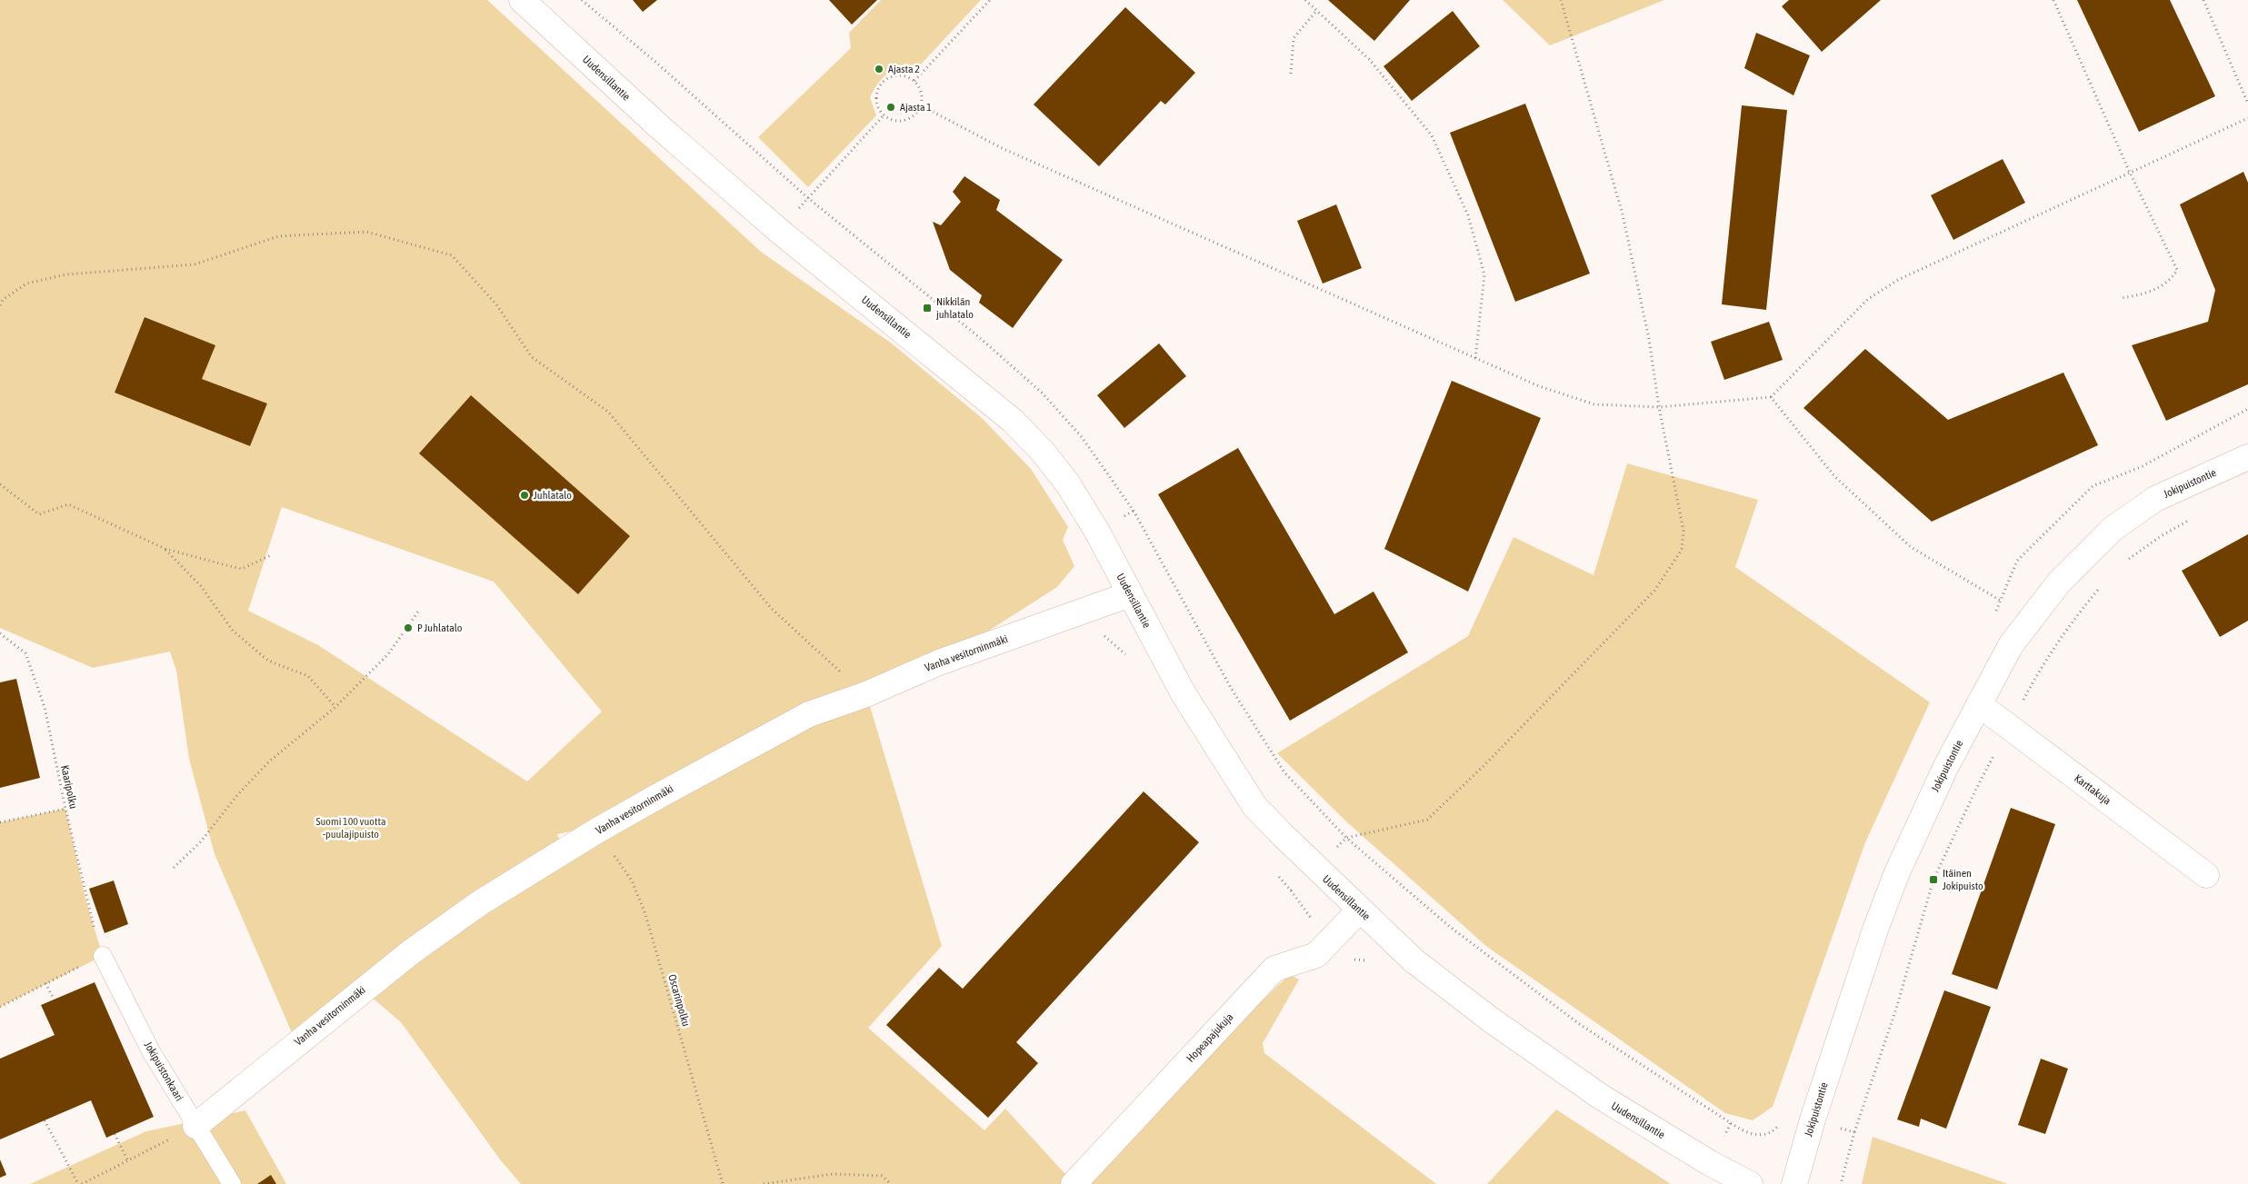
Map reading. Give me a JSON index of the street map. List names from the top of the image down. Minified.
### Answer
{"streets":{"street":["Uudensillantie","Jokipuistontie","Vanha vesitorninmäki","Karttakuja","Hopeapajukuja"],"lane":["Jokipuistonkaari"],"path":["Kaaripolku","Oscarinpolku"]},"crossings":[["Uudensillantie","Vanha vesitorninmäki"],["Uudensillantie","Hopeapajukuja"],["Jokipuistontie","Karttakuja"],["Vanha vesitorninmäki","Oscarinpolku"],["Vanha vesitorninmäki","Jokipuistonkaari"],["Kaaripolku","Jokipuistonkaari"]],"parks":["Suomi 100 vuotta -puulajipuisto"],"places":{"other":["Ajasta 2","Ajasta 1","Juhlatalo","P Juhlatalo"],"transit":["Nikkilän juhlatalo","Itäinen Jokipuisto"]}}
